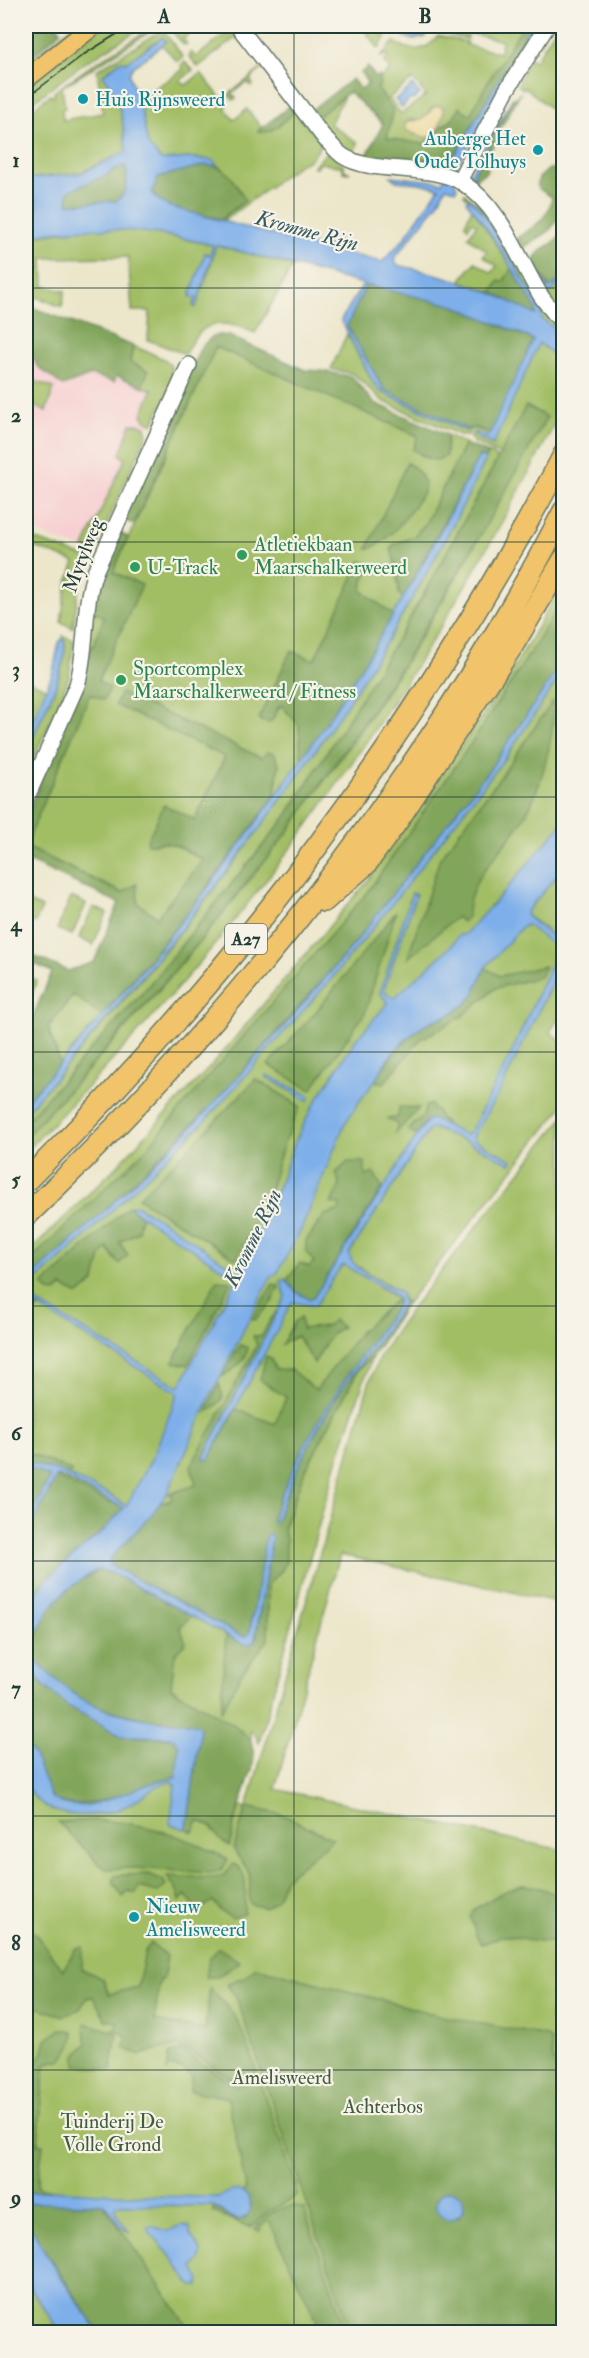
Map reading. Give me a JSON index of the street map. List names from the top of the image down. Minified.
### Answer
{"streets":{"highway":["A27"],"street":["Mytylweg"]},"water":["Kromme Rijn"],"parks":["Amelisweerd","Achterbos","Tuinderij De Volle Grond"],"places":["Huis Rijnsweerd","Auberge Het Oude Tolhuys","Atletiekbaan Maarschalkerweerd","U-Track","Sportcomplex Maarschalkerweerd / Fitness","Nieuw Amelisweerd"],"grid":{"columns":["A","B"],"rows":["1","2","3","4","5","6","7","8","9"]}}
